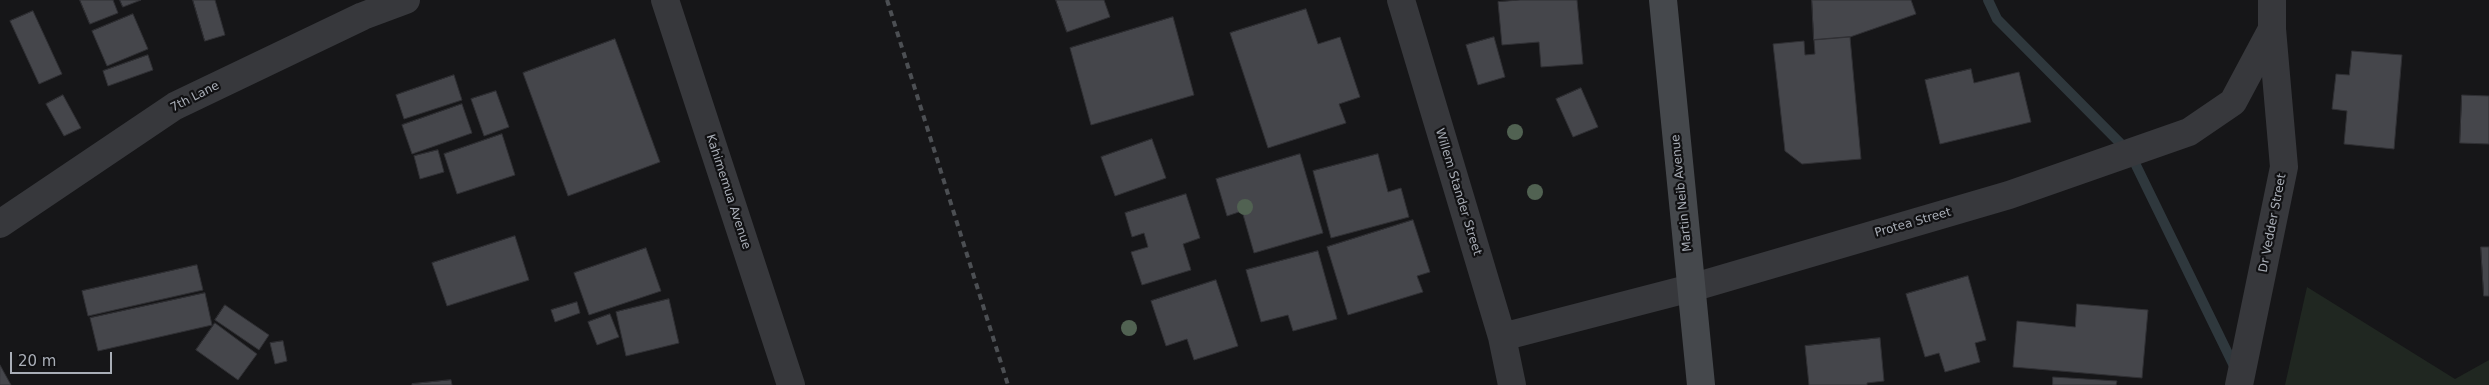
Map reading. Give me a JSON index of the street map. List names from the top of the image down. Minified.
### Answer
{"streets":{"main road":["Martin Neib Avenue"],"street":["7th Lane","Kahimemua Avenue","Willem Stander Street","Protea Street","Dr Vedder Street"]},"crossings":[["Willem Stander Street","Protea Street"],["Martin Neib Avenue","Protea Street"],["Protea Street","Dr Vedder Street"]],"scale_bar":"20 m"}
